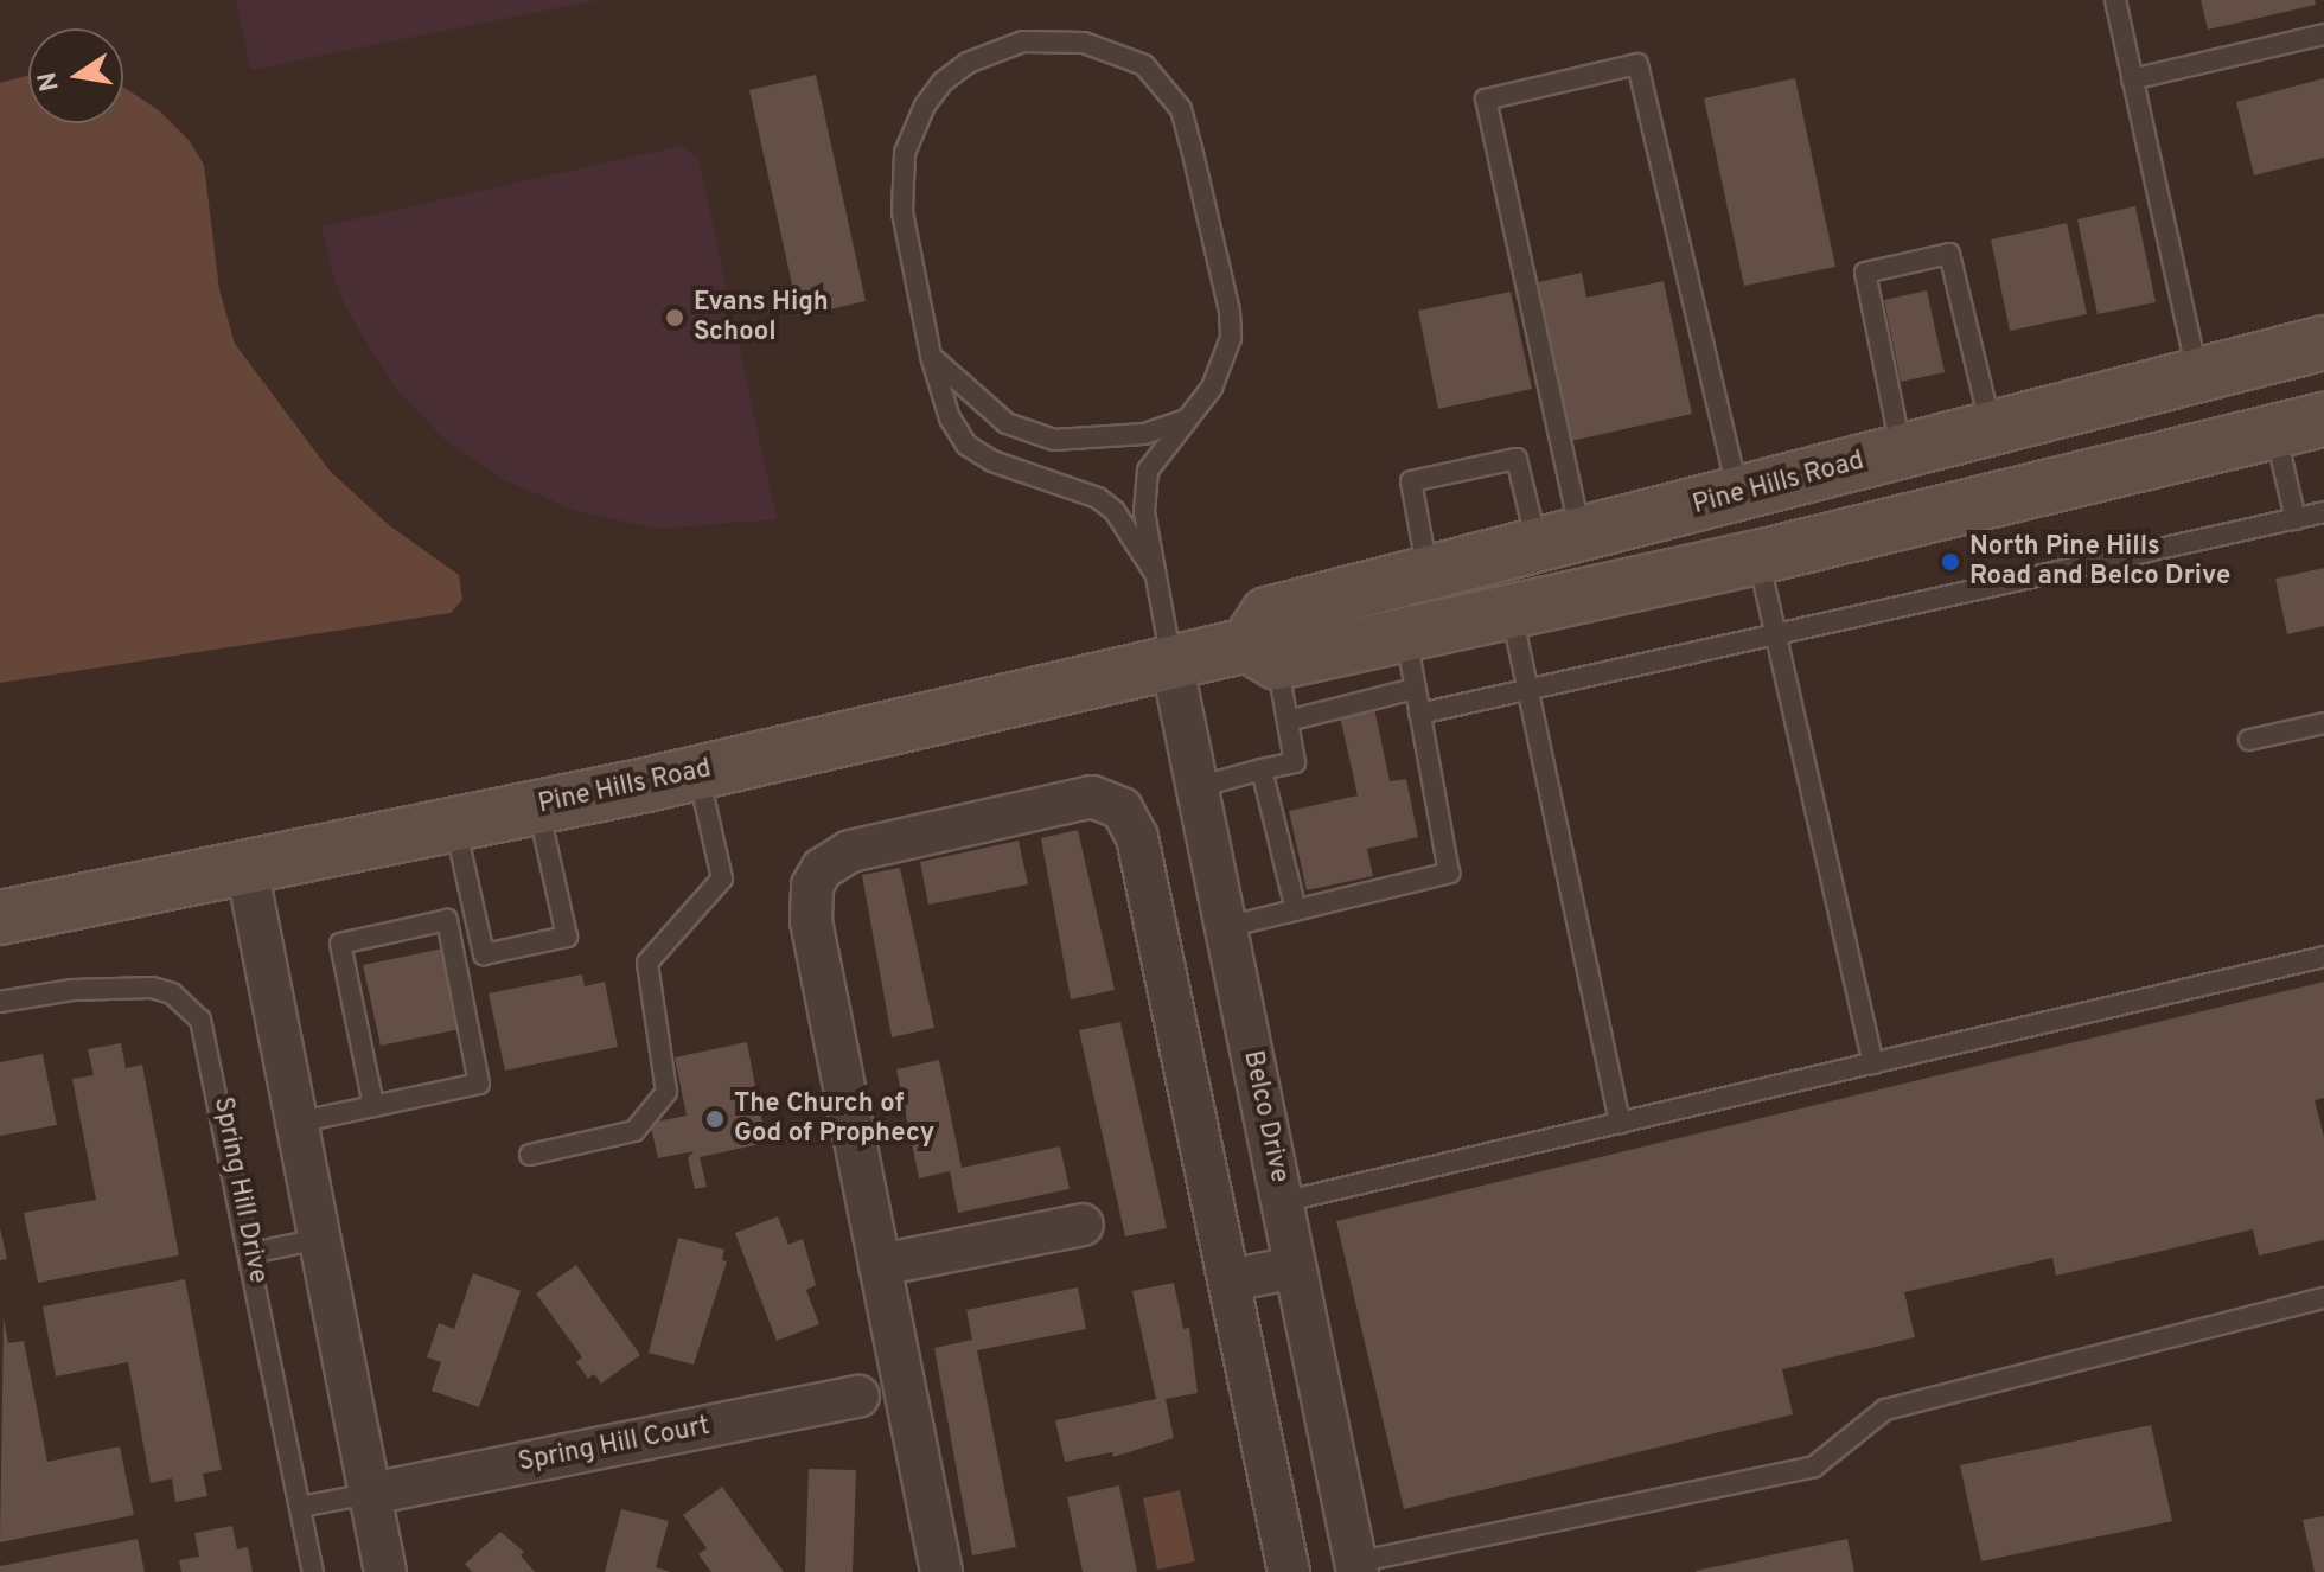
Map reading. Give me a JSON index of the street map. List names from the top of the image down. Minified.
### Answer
{"streets":{"main road":["Pine Hills Road"],"street":["Belco Drive","Spring Hill Court"],"lane":["Spring Hill Drive"]},"crossings":[["Pine Hills Road","Belco Drive"]],"places":["Evans High School","North Pine Hills Road and Belco Drive","The Church of God of Prophecy"],"north":"left"}
